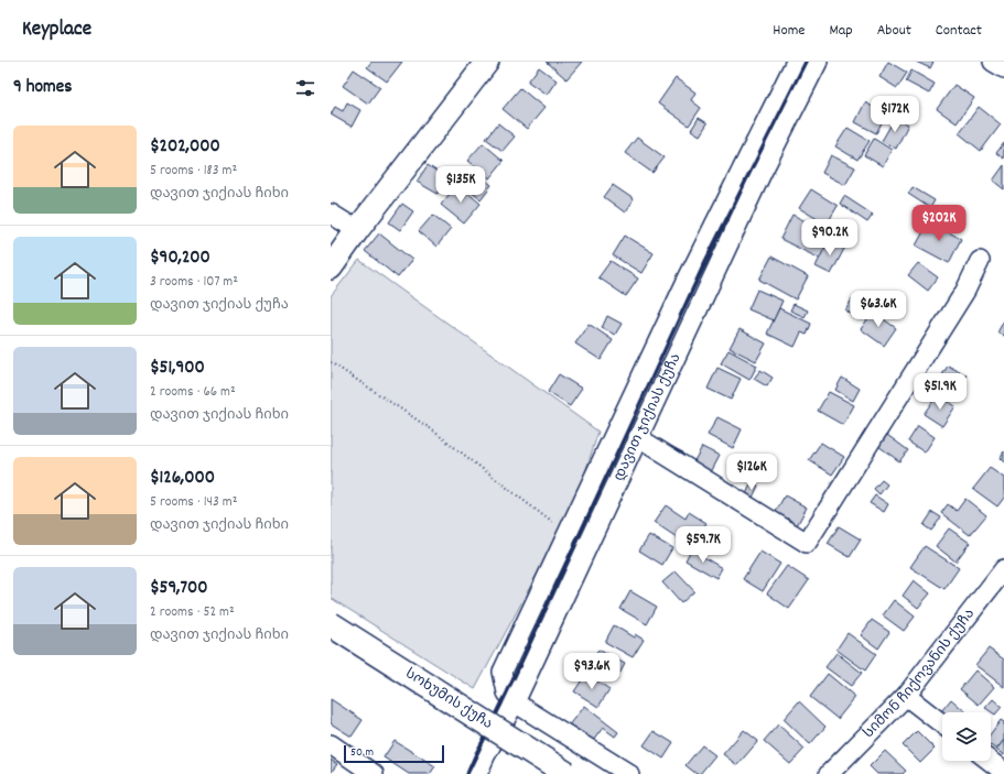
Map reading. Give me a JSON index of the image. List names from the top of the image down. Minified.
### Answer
{"streets":{"highway":["სოხუმის ქუჩა"],"street":["დავით ჯიქიას ქუჩა","სიმონ ჩიქოვანის ქუჩა"]},"scale_bar":"50 m","page":{"header":"Keyplace","nav":["Home","Map","About","Contact"],"heading":"9 homes","price":["$172K","$135K","$202K","$90.2K","$63.6K","$51.9K","$126K","$59.7K","$93.6K"],"list":[{"name":"$202,000","note":"5 rooms · 183 m² · დავით ჯიქიას ჩიხი"},{"name":"$90,200","note":"3 rooms · 107 m² · დავით ჯიქიას ქუჩა"},{"name":"$51,900","note":"2 rooms · 66 m² · დავით ჯიქიას ჩიხი"},{"name":"$126,000","note":"5 rooms · 143 m² · დავით ჯიქიას ჩიხი"},{"name":"$59,700","note":"2 rooms · 52 m² · დავით ჯიქიას ჩიხი"}],"scale":"50 m"}}
